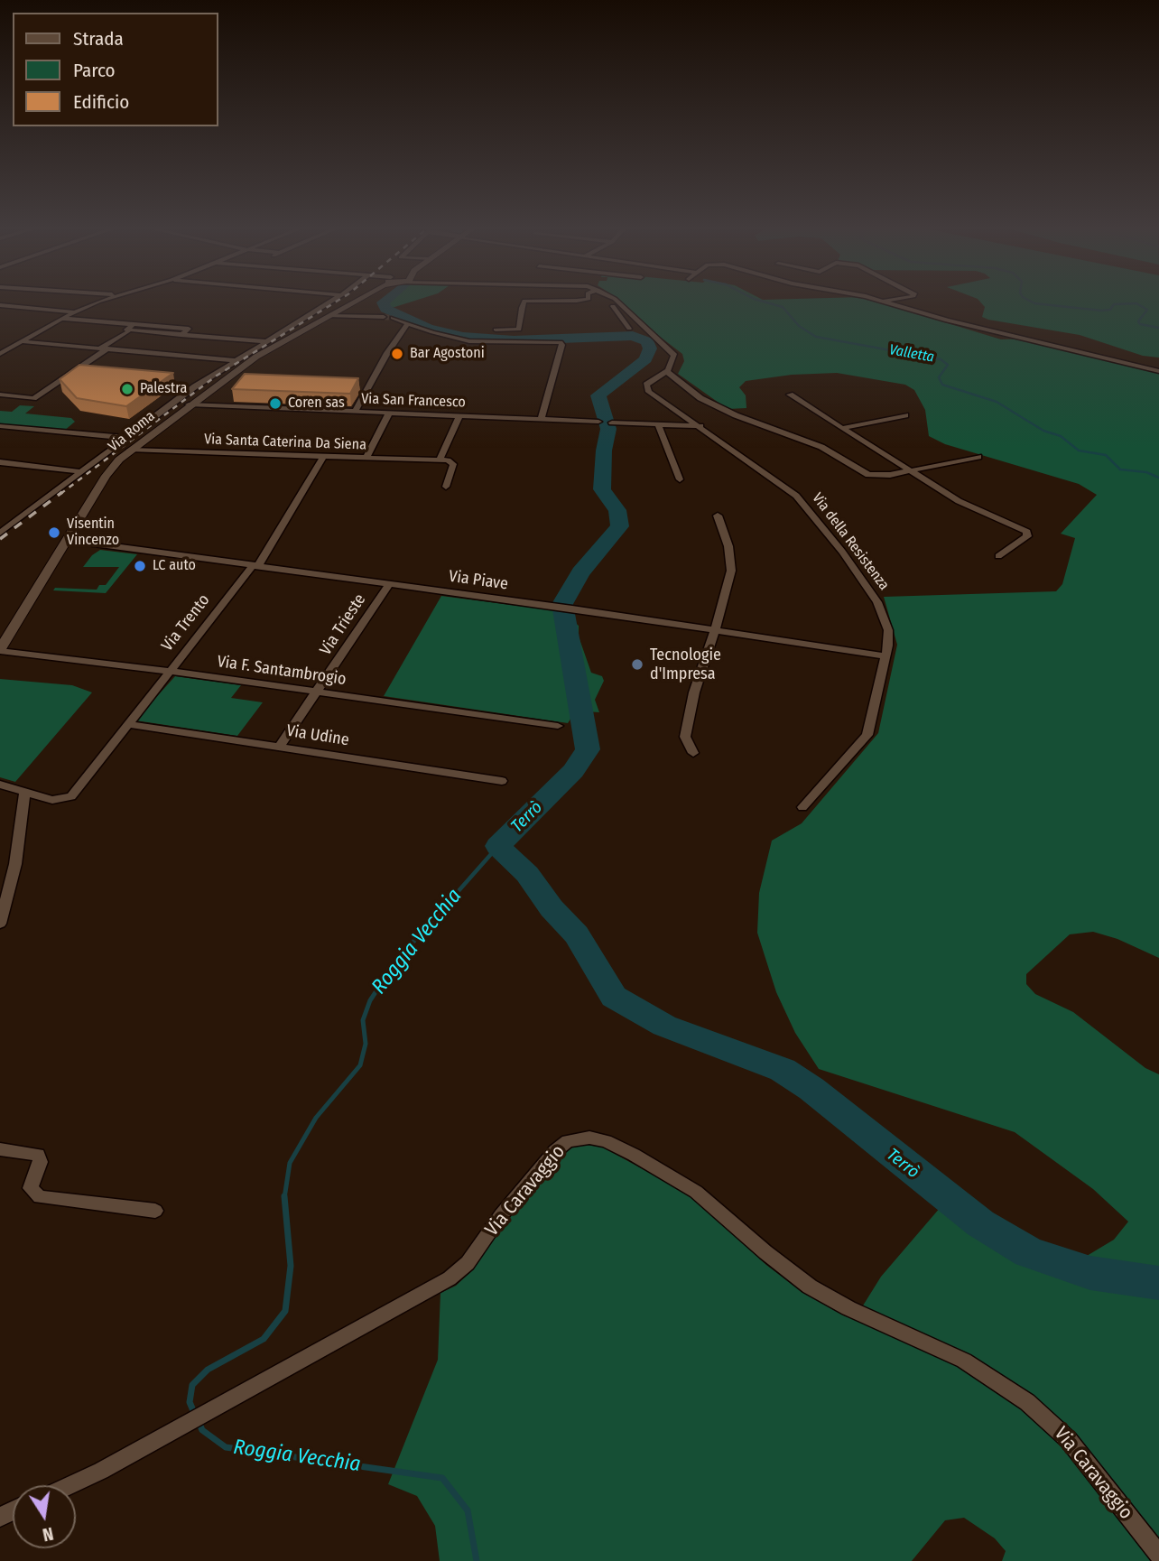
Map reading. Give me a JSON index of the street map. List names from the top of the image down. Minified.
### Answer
{"streets":{"street":["Via San Francesco","Via Roma","Via Santa Caterina Da Siena","Via della Resistenza","Via Piave","Via Trento","Via Trieste","Via F. Santambrogio","Via Udine","Via Caravaggio"]},"crossings":[["Via San Francesco","Via Roma"],["Via Roma","Via Santa Caterina Da Siena"],["Via Roma","Via Piave"],["Via Roma","Via F. Santambrogio"],["Via Santa Caterina Da Siena","Via Trento"],["Via della Resistenza","Via Piave"],["Via Piave","Via Trento"],["Via Piave","Via Trieste"],["Via Trento","Via F. Santambrogio"],["Via Trieste","Via F. Santambrogio"],["Via Trieste","Via Udine"]],"water":["Valletta","Terrò","Roggia Vecchia"],"places":["Bar Agostoni","Palestra","Coren sas","Visentin Vincenzo","LC auto","Tecnologie d'Impresa"],"legend":["Strada","Parco","Edificio"],"north":"bottom"}
